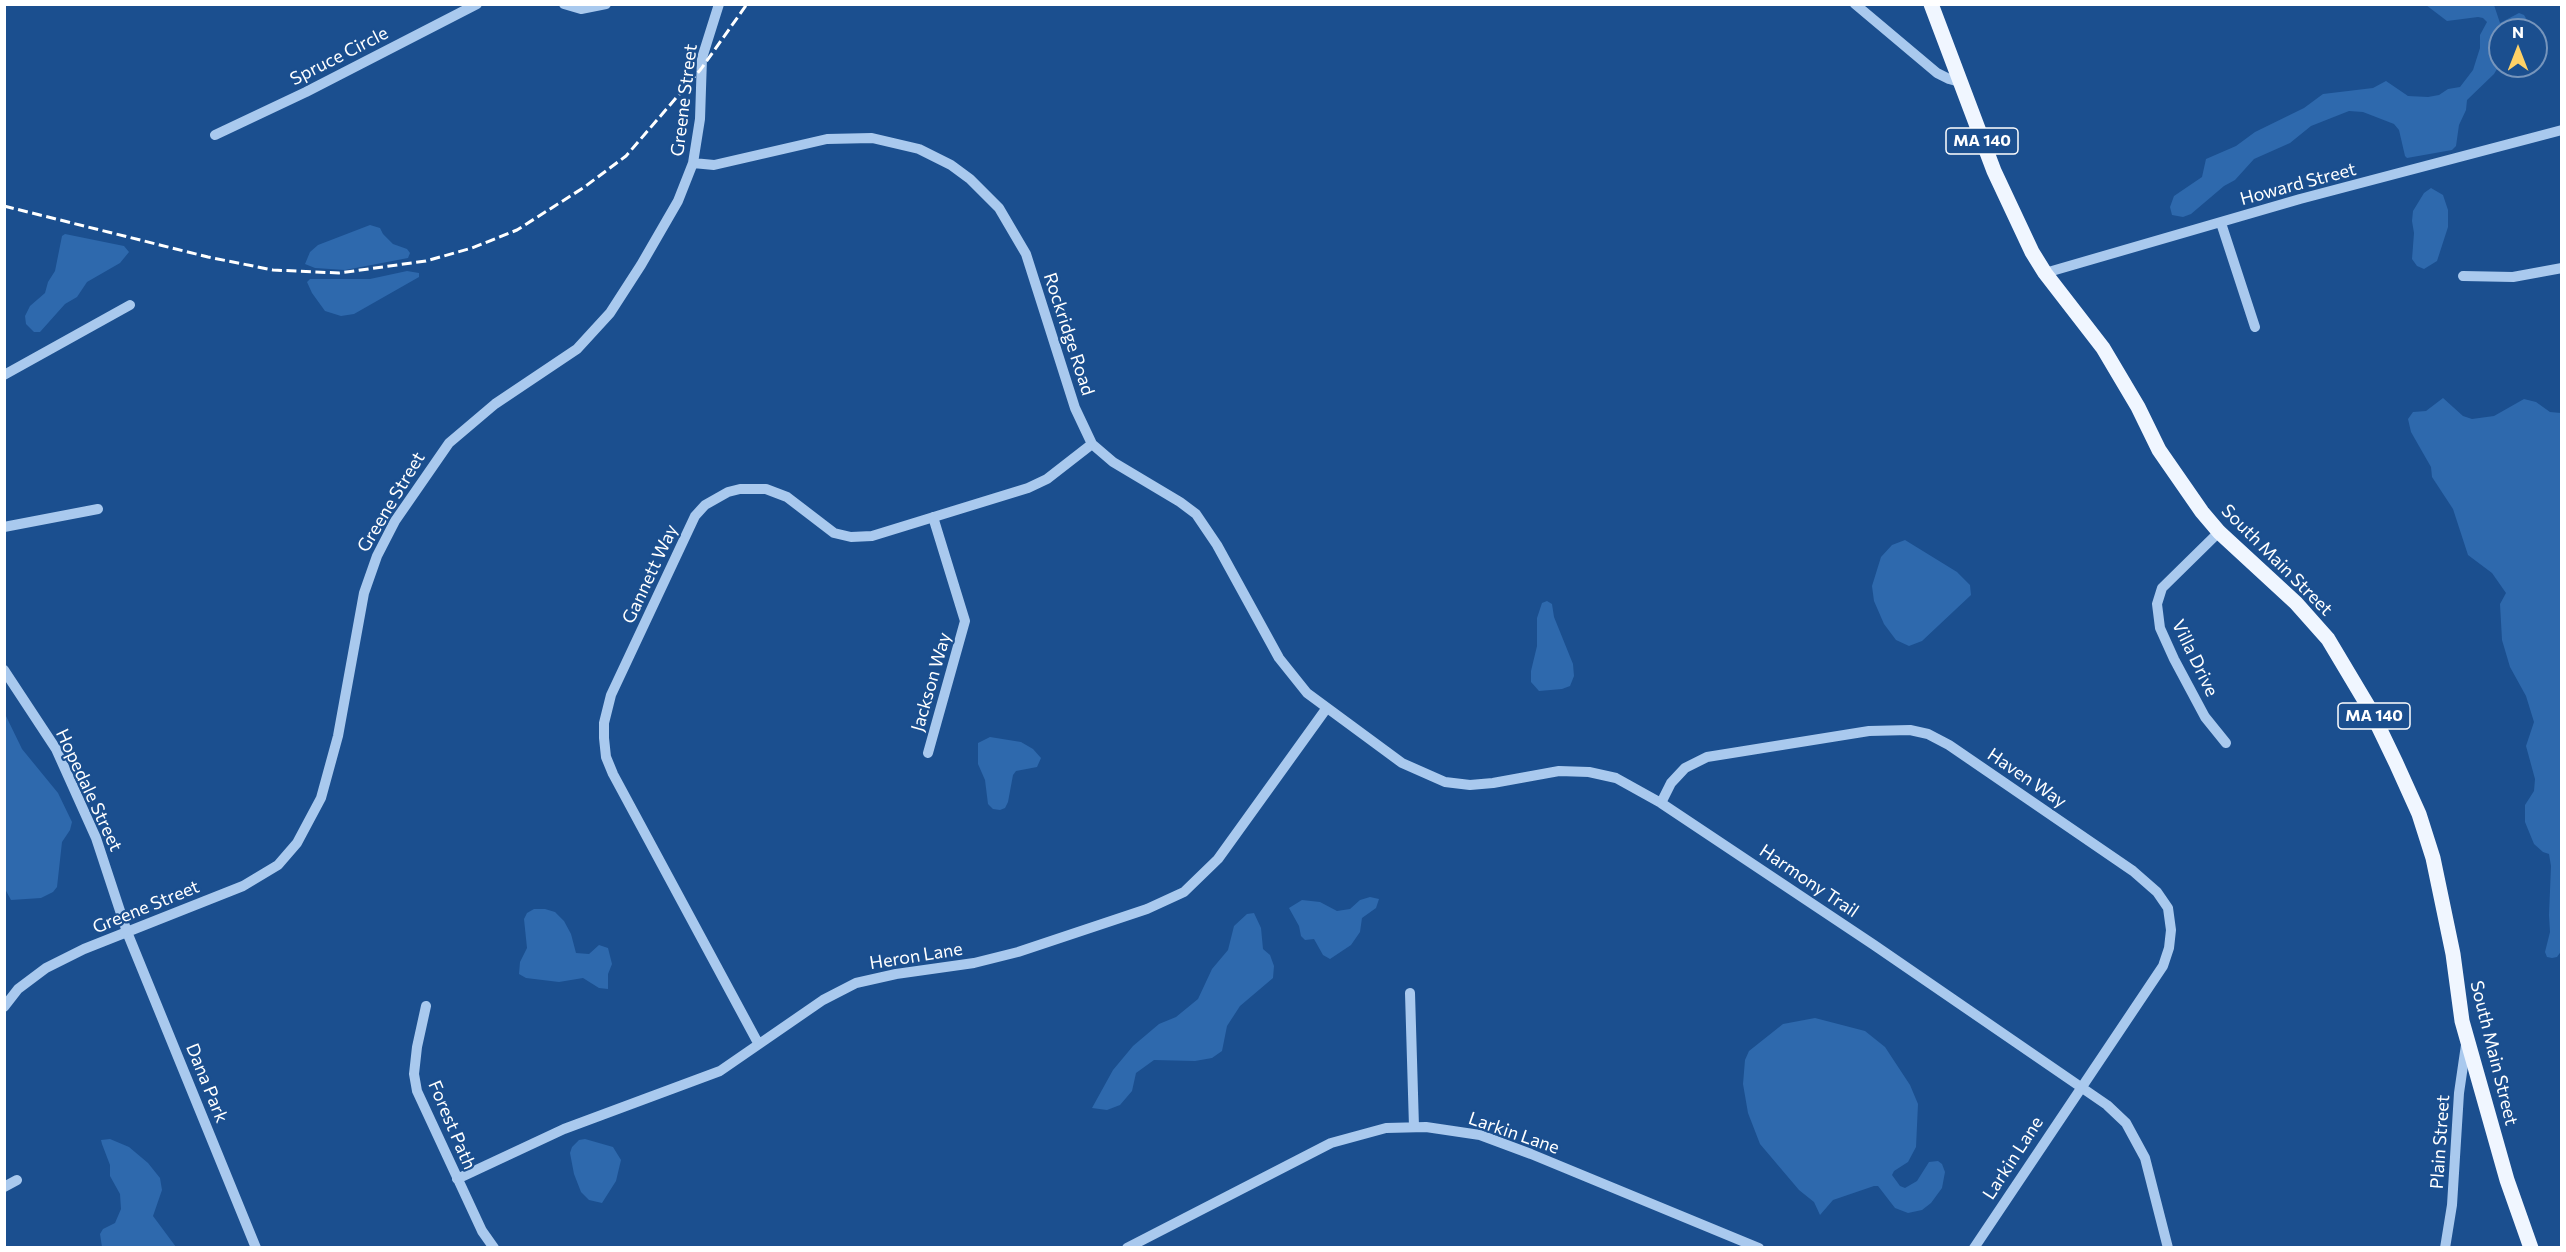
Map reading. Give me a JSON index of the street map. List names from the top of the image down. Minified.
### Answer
{"streets":{"main road":["MA 140","South Main Street"],"street":["Spruce Circle","Greene Street","Howard Street","Rockridge Road","Gannett Way","Villa Drive","Jackson Way","Haven Way","Hopedale Street","Harmony Trail","Heron Lane","Dana Park","Forest Path","Larkin Lane","Plain Street"]},"crossings":[["Greene Street","Rockridge Road"],["Greene Street","Hopedale Street"],["Greene Street","Dana Park"],["Howard Street","South Main Street"],["Rockridge Road","Gannett Way"],["Rockridge Road","Harmony Trail"],["Rockridge Road","Heron Lane"],["South Main Street","Villa Drive"],["South Main Street","Plain Street"],["Gannett Way","Jackson Way"],["Gannett Way","Heron Lane"],["Haven Way","Harmony Trail"],["Haven Way","Larkin Lane"],["Hopedale Street","Dana Park"],["Harmony Trail","Heron Lane"],["Harmony Trail","Larkin Lane"],["Heron Lane","Forest Path"]],"north":"top"}
